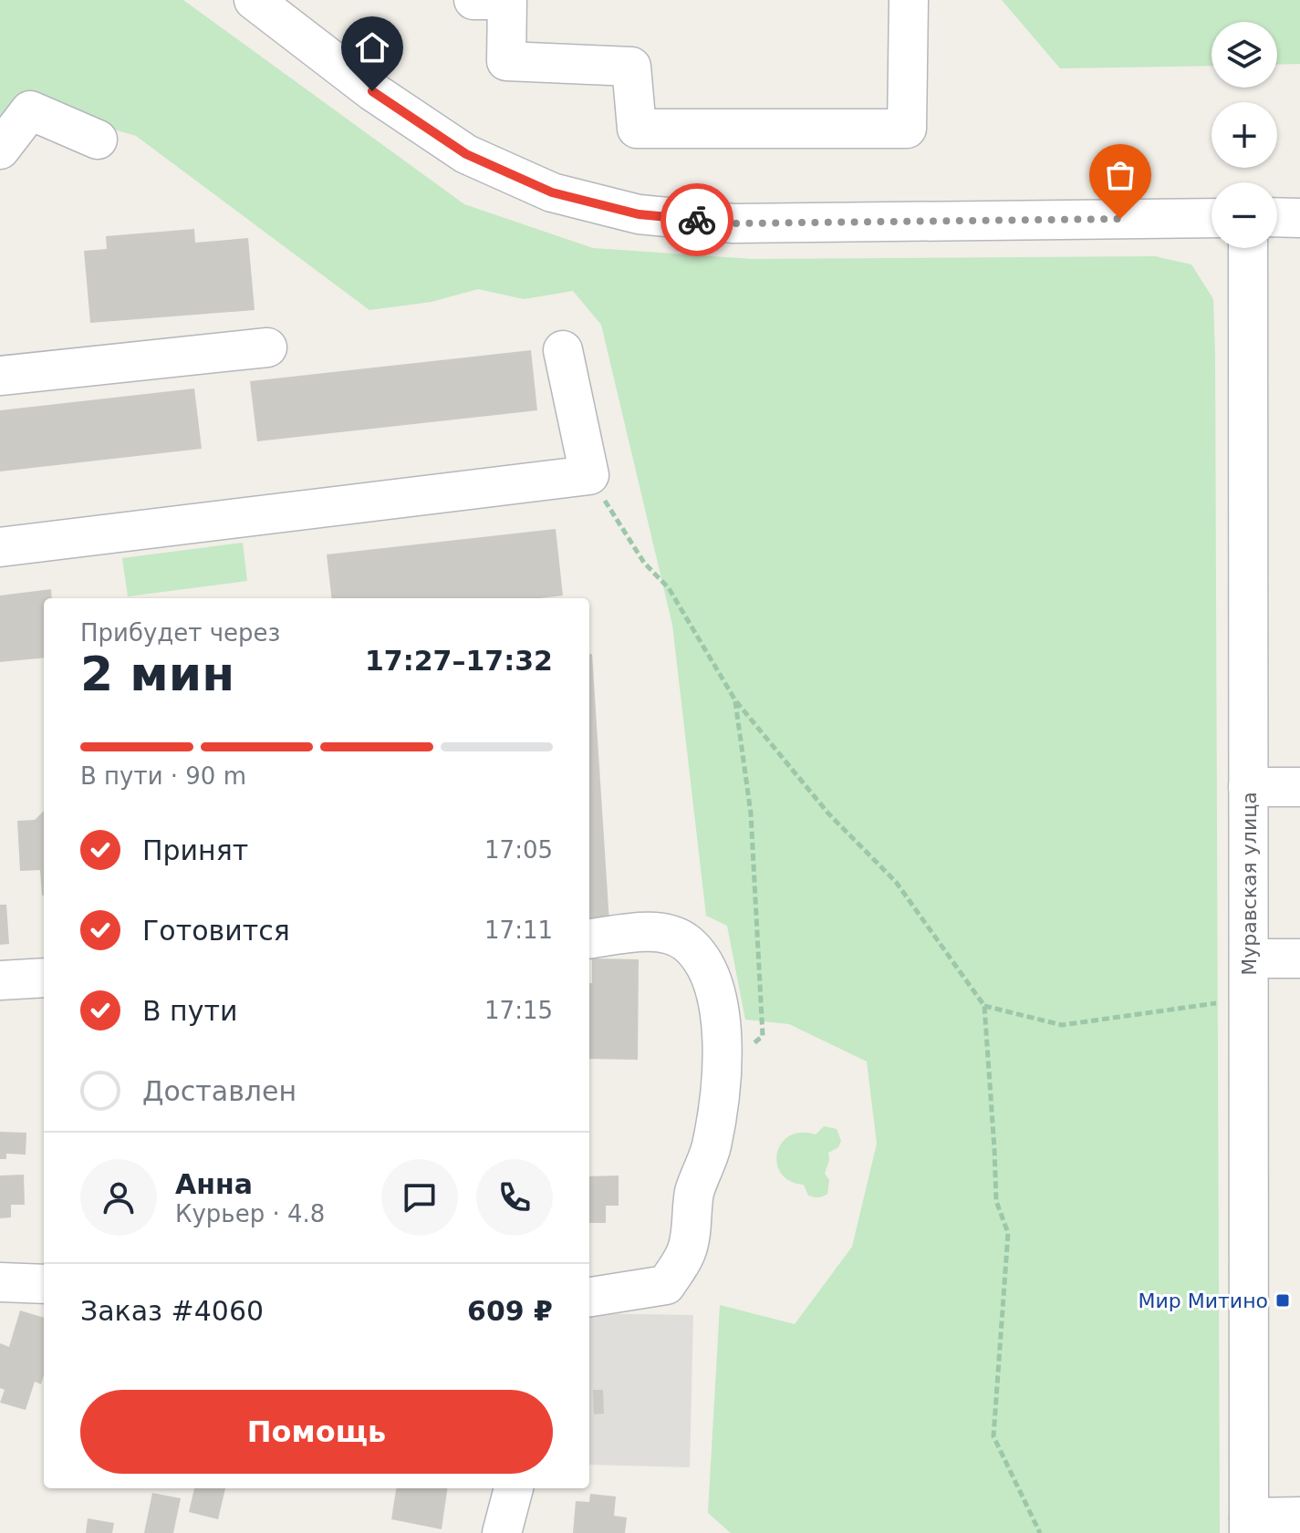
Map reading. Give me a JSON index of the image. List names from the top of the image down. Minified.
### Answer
{"streets":{"street":["Муравская улица"]},"places":{"transit":["Мир Митино"]},"page":{"map_buttons":["+","−"],"heading":["2 мин","Прибудет через","17:27–17:32"],"panel":["Анна","Курьер · 4.8","Заказ #4060","609 ₽"],"bar":"В пути · 90 m","list":[["Принят","17:05"],["Готовится","17:11"],["В пути","17:15"],"Доставлен"],"buttons":"Помощь"}}
